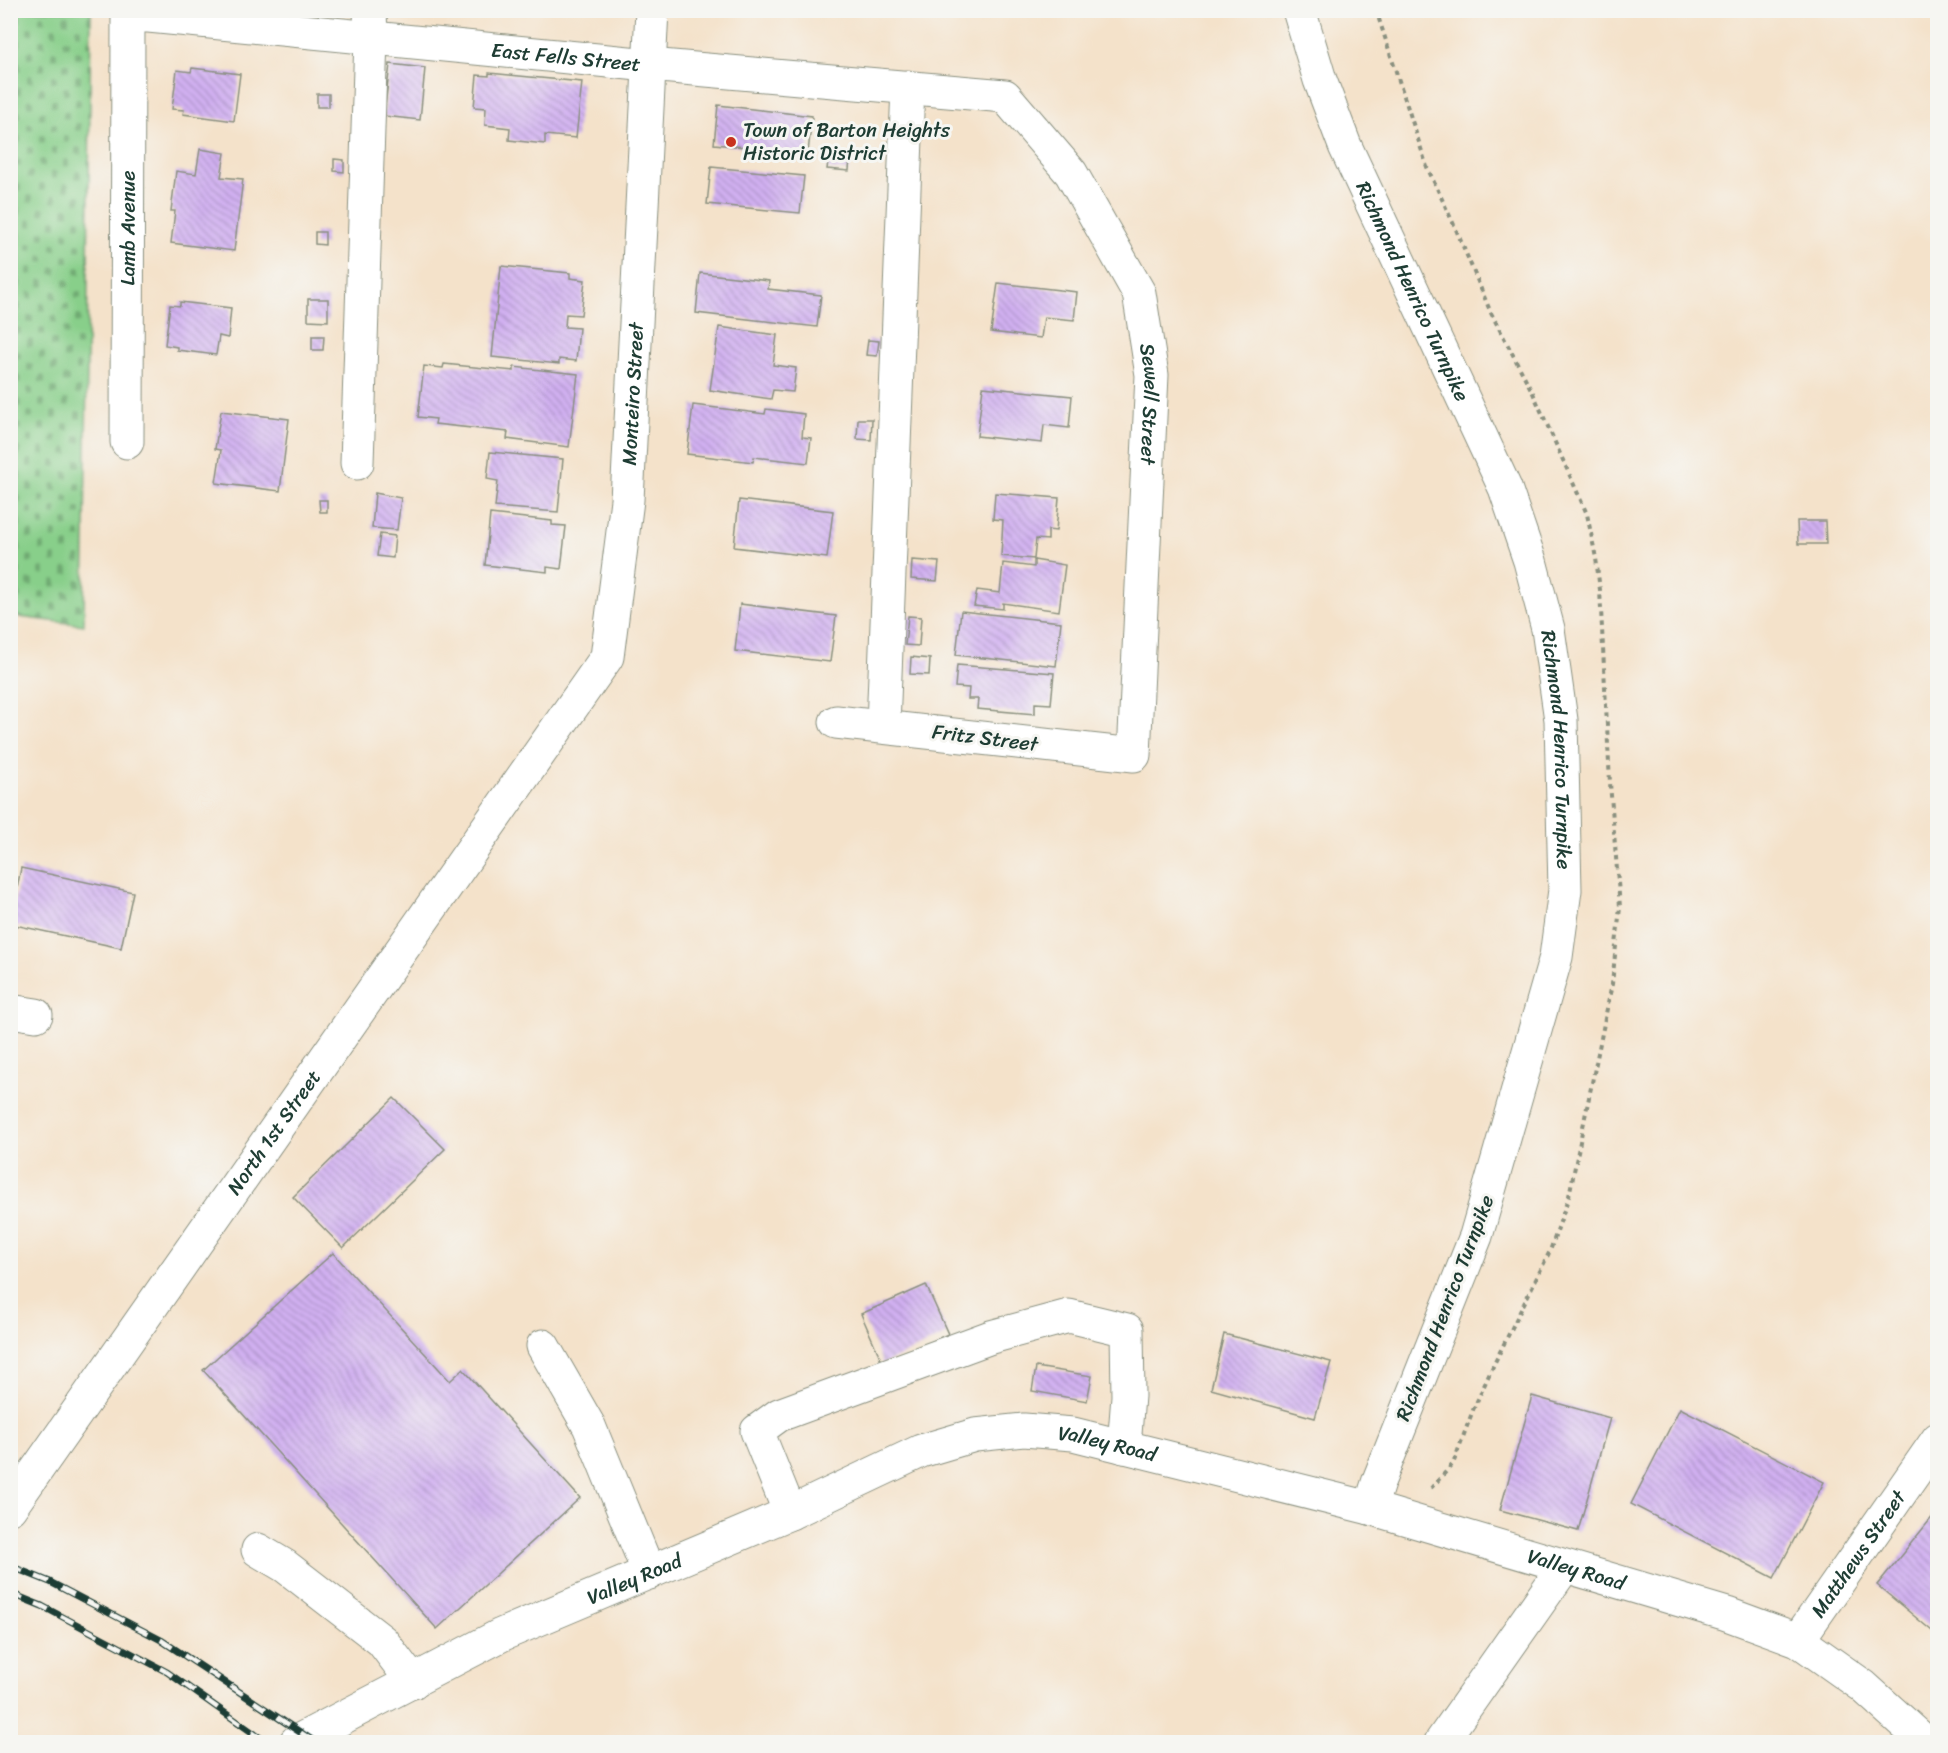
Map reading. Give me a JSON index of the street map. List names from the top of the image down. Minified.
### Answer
{"streets":{"street":["East Fells Street","Lamb Avenue","Richmond Henrico Turnpike","Monteiro Street","Sewell Street","Fritz Street","North 1st Street","Valley Road","Matthews Street"]},"crossings":[["East Fells Street","Lamb Avenue"],["East Fells Street","Monteiro Street"],["East Fells Street","Sewell Street"],["Richmond Henrico Turnpike","Valley Road"],["Monteiro Street","North 1st Street"],["Sewell Street","Fritz Street"],["Valley Road","Matthews Street"]],"places":["Town of Barton Heights Historic District"]}
